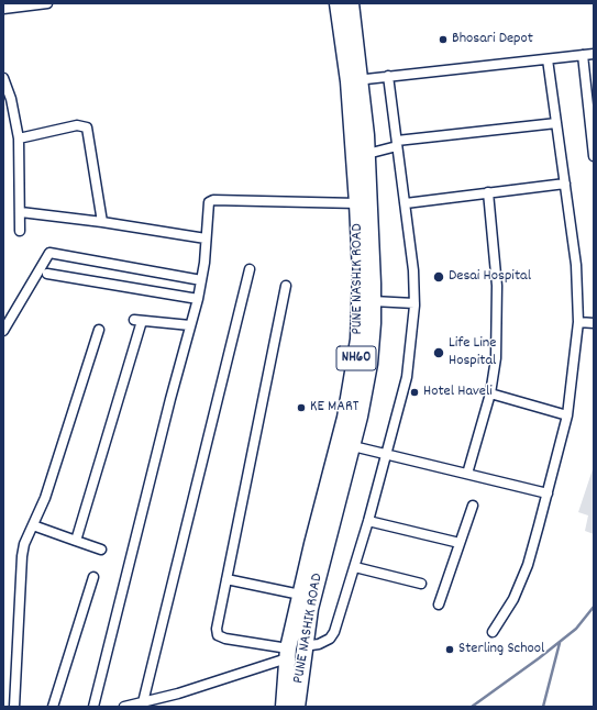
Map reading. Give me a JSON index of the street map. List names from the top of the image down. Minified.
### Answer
{"streets":{"highway":["PUNE NASHIK ROAD","NH60"]},"places":["Bhosari Depot","Desai Hospital","Life Line Hospital","Hotel Haveli","KE MART","Sterling School"]}
